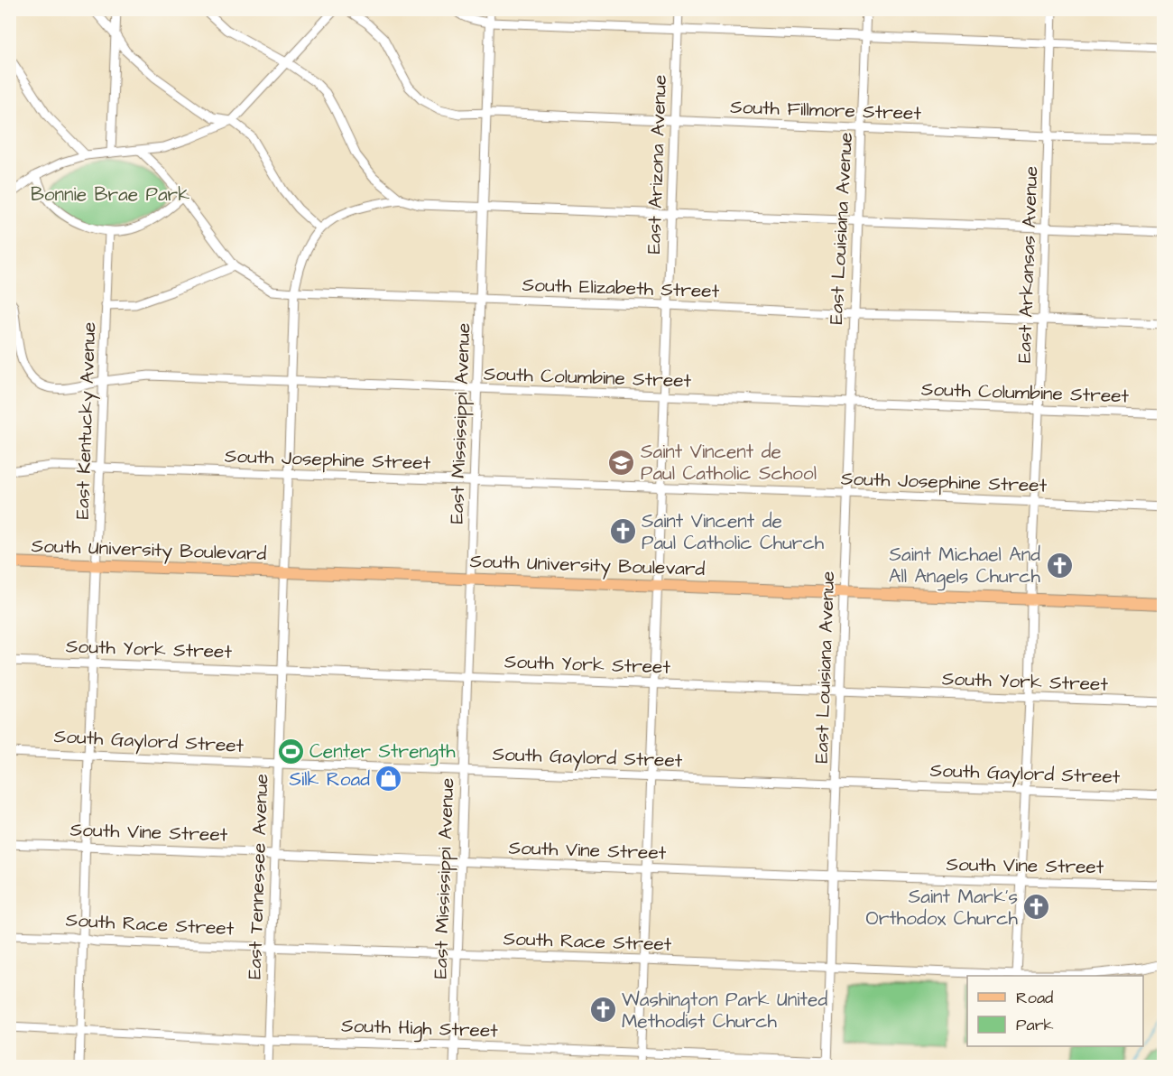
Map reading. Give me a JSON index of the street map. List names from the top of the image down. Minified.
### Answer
{"streets":{"main road":["South University Boulevard"],"street":["South Fillmore Street","East Arizona Avenue","East Louisiana Avenue","East Arkansas Avenue","South Elizabeth Street","South Columbine Street","East Kentucky Avenue","East Mississippi Avenue","South Josephine Street","South York Street","South Gaylord Street","South Vine Street","East Tennessee Avenue","South Race Street","South High Street"]},"crossings":[["South Fillmore Street","East Arizona Avenue"],["South Fillmore Street","East Louisiana Avenue"],["South Fillmore Street","East Arkansas Avenue"],["South Fillmore Street","East Mississippi Avenue"],["East Arizona Avenue","South Elizabeth Street"],["East Arizona Avenue","South Columbine Street"],["East Arizona Avenue","South Josephine Street"],["East Arizona Avenue","South University Boulevard"],["East Arizona Avenue","South York Street"],["East Arizona Avenue","South Gaylord Street"],["East Arizona Avenue","South Vine Street"],["East Arizona Avenue","South Race Street"],["East Arizona Avenue","South High Street"],["East Louisiana Avenue","South Elizabeth Street"],["East Louisiana Avenue","South Columbine Street"],["East Louisiana Avenue","South Josephine Street"],["East Louisiana Avenue","South University Boulevard"],["East Louisiana Avenue","South York Street"],["East Louisiana Avenue","South Gaylord Street"],["East Louisiana Avenue","South Vine Street"],["East Louisiana Avenue","South Race Street"],["East Louisiana Avenue","South High Street"],["East Arkansas Avenue","South Elizabeth Street"],["East Arkansas Avenue","South Columbine Street"],["East Arkansas Avenue","South Josephine Street"],["East Arkansas Avenue","South University Boulevard"],["East Arkansas Avenue","South York Street"],["East Arkansas Avenue","South Gaylord Street"],["East Arkansas Avenue","South Vine Street"],["East Arkansas Avenue","South Race Street"],["South Elizabeth Street","East Mississippi Avenue"],["South Elizabeth Street","East Tennessee Avenue"],["South Columbine Street","East Kentucky Avenue"],["South Columbine Street","East Mississippi Avenue"],["South Columbine Street","East Tennessee Avenue"],["East Kentucky Avenue","South Josephine Street"],["East Kentucky Avenue","South University Boulevard"],["East Kentucky Avenue","South York Street"],["East Kentucky Avenue","South Gaylord Street"],["East Kentucky Avenue","South Vine Street"],["East Kentucky Avenue","South Race Street"],["East Kentucky Avenue","South High Street"],["East Mississippi Avenue","South Josephine Street"],["East Mississippi Avenue","South University Boulevard"],["East Mississippi Avenue","South York Street"],["East Mississippi Avenue","South Gaylord Street"],["East Mississippi Avenue","South Vine Street"],["East Mississippi Avenue","South Race Street"],["East Mississippi Avenue","South High Street"],["South Josephine Street","East Tennessee Avenue"],["South University Boulevard","East Tennessee Avenue"],["South York Street","East Tennessee Avenue"],["South Gaylord Street","East Tennessee Avenue"],["South Vine Street","East Tennessee Avenue"],["East Tennessee Avenue","South Race Street"],["East Tennessee Avenue","South High Street"]],"parks":["Bonnie Brae Park"],"places":{"school or university":["Saint Vincent de Paul Catholic School"],"church":["Saint Vincent de Paul Catholic Church","Saint Michael And All Angels Church","Saint Mark's Orthodox Church","Washington Park United Methodist Church"],"sports":["Center Strength"],"shop":["Silk Road"]},"legend":["Road","Park"]}
